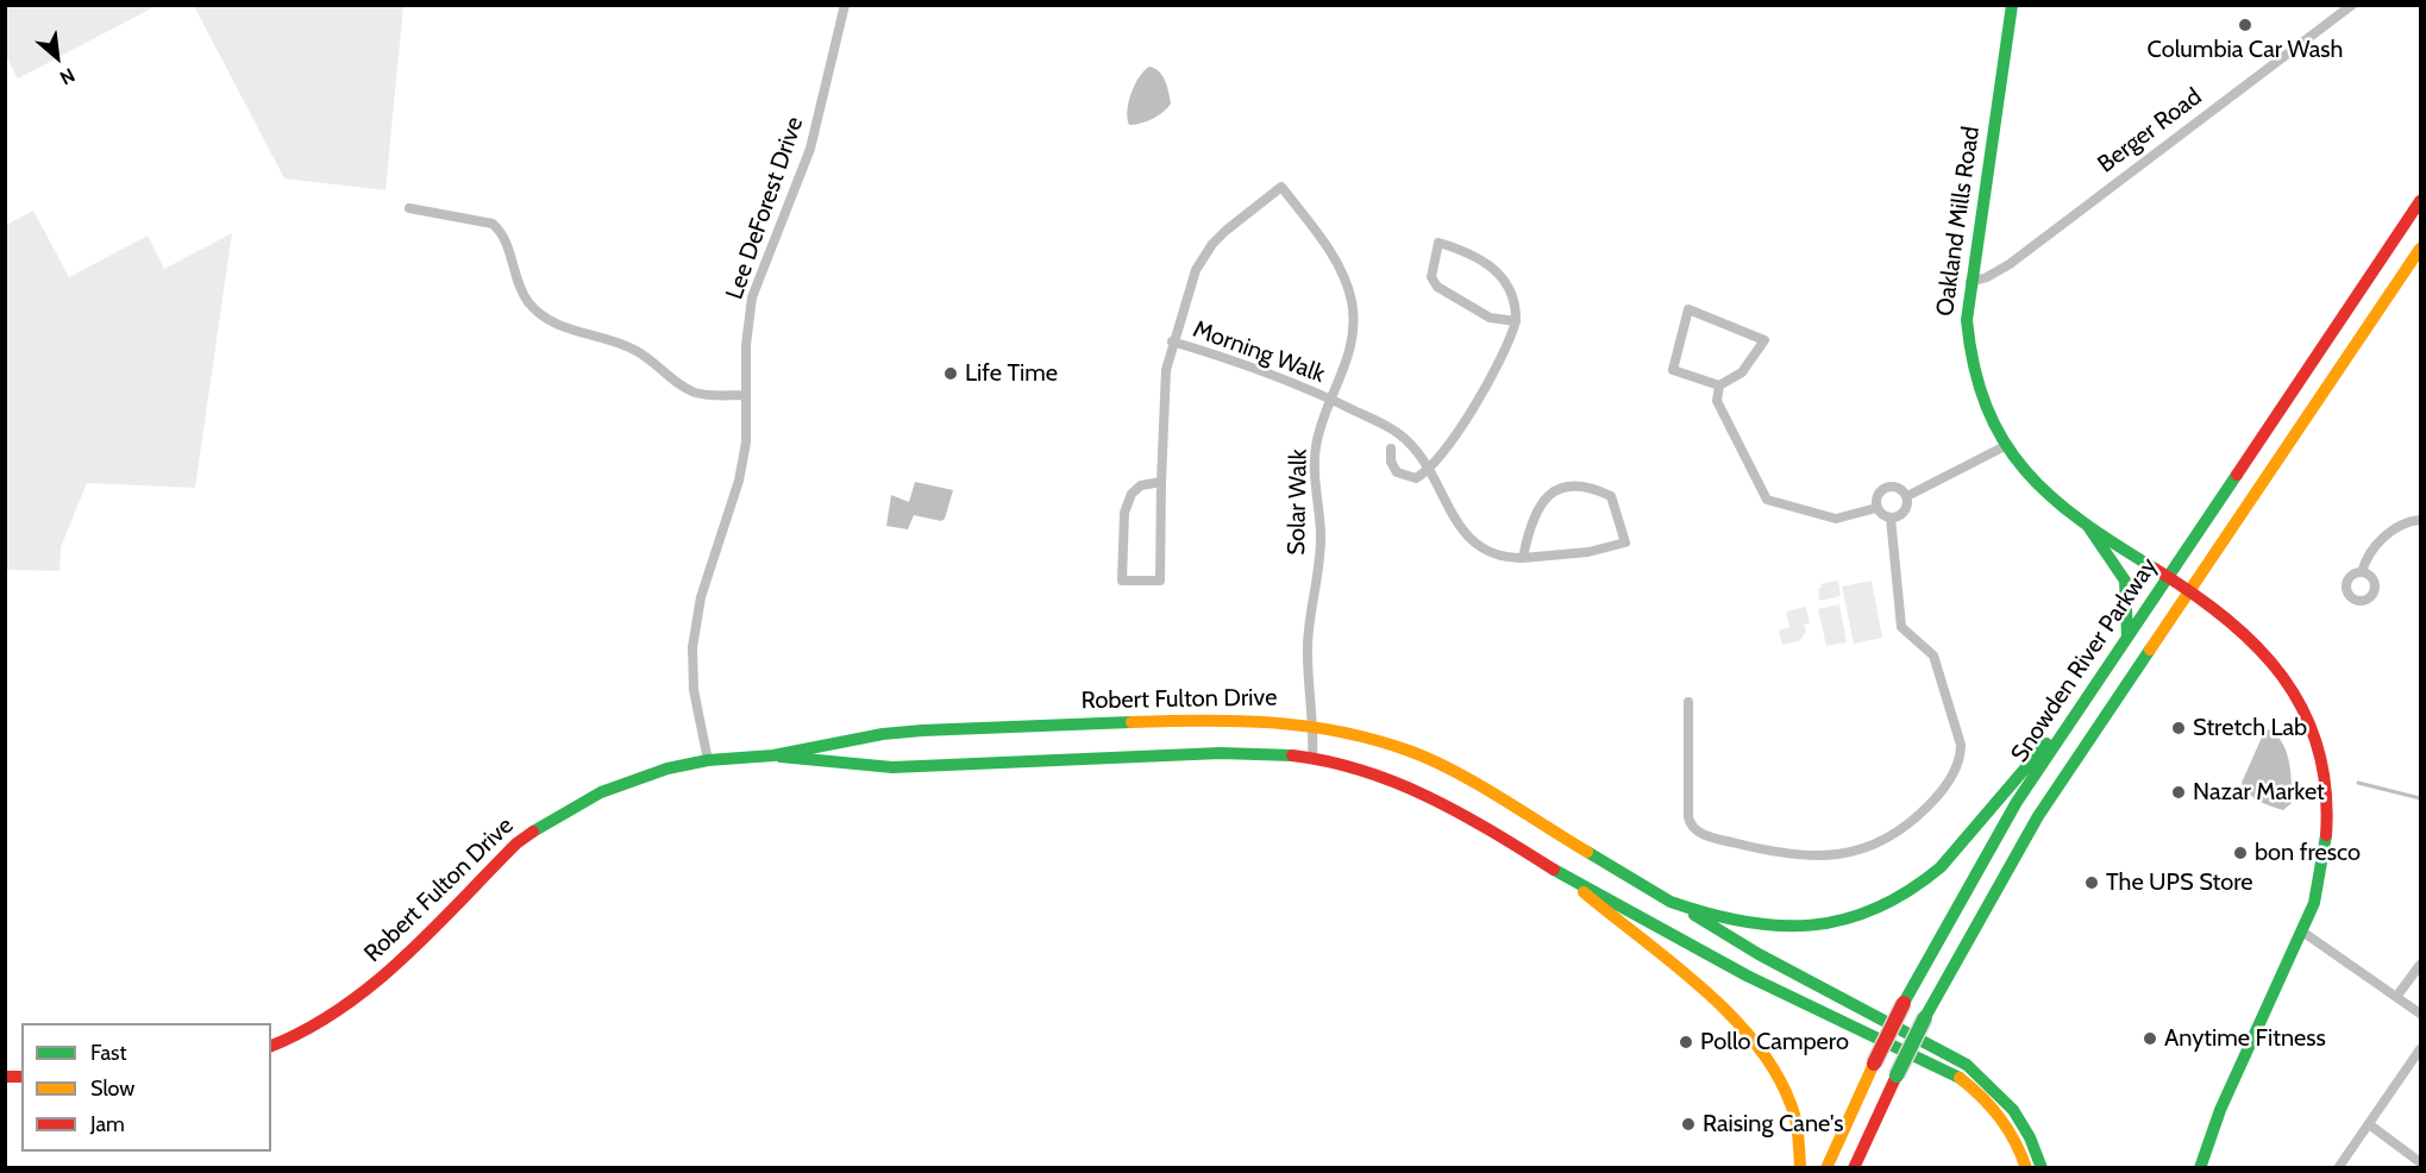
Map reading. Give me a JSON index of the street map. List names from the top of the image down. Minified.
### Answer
{"streets":{"main road":["Oakland Mills Road","Snowden River Parkway","Robert Fulton Drive"],"street":["Berger Road","Lee DeForest Drive","Morning Walk","Solar Walk"]},"crossings":[["Berger Road","Oakland Mills Road"],["Lee DeForest Drive","Robert Fulton Drive"],["Oakland Mills Road","Snowden River Parkway"],["Morning Walk","Solar Walk"],["Solar Walk","Robert Fulton Drive"]],"places":["Columbia Car Wash","Life Time","Stretch Lab","Nazar Market","bon fresco","The UPS Store","Anytime Fitness","Pollo Campero","Raising Cane's"],"legend":["Fast","Slow","Jam"],"north":"bottom right"}
